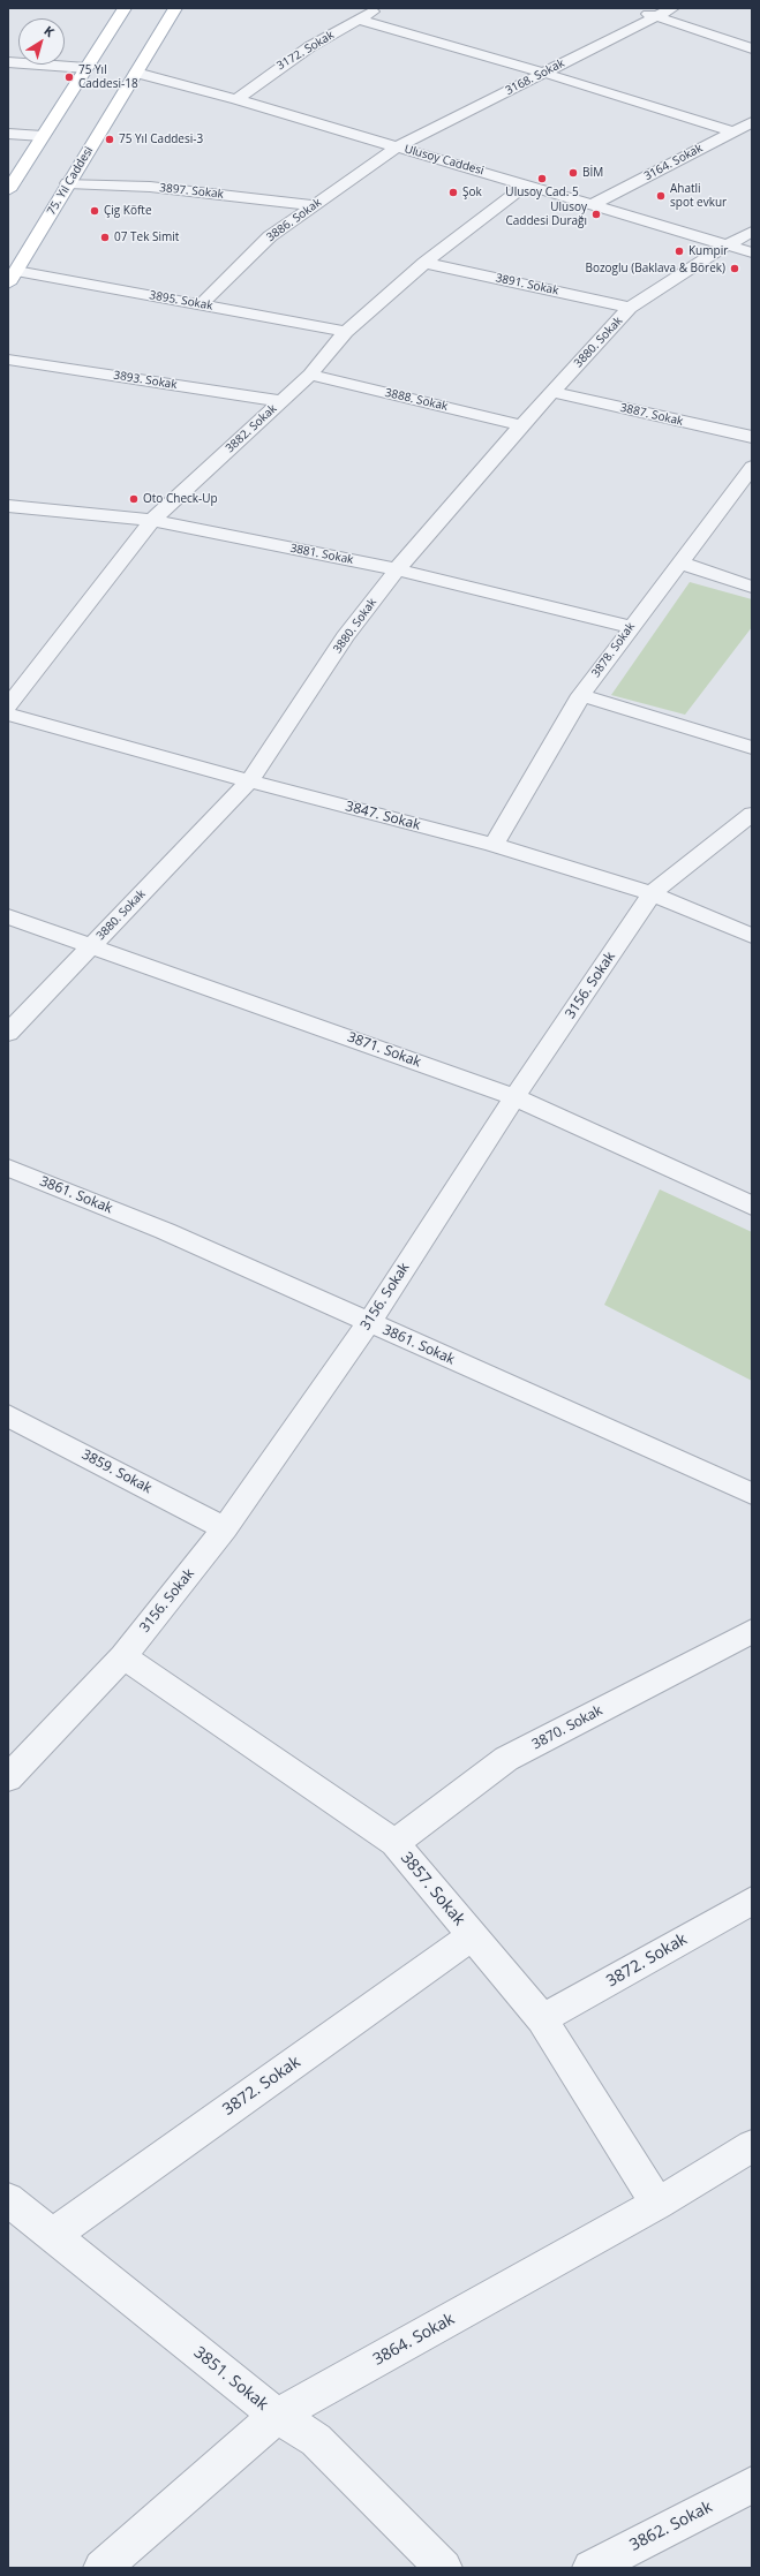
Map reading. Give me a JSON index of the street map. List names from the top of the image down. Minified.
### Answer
{"streets":{"main road":["75. Yıl Caddesi"],"street":["3172. Sokak","3168. Sokak","Ulusoy Caddesi","3164. Sokak","3897. Sokak","3886. Sokak","3891. Sokak","3895. Sokak","3880. Sokak","3893. Sokak","3888. Sokak","3887. Sokak","3882. Sokak","3881. Sokak","3878. Sokak","3847. Sokak","3156. Sokak","3871. Sokak","3861. Sokak","3859. Sokak","3870. Sokak","3857. Sokak","3872. Sokak","3864. Sokak","3851. Sokak","3862. Sokak"]},"crossings":[["3172. Sokak","Ulusoy Caddesi"],["3168. Sokak","Ulusoy Caddesi"],["3168. Sokak","3886. Sokak"],["Ulusoy Caddesi","3164. Sokak"],["Ulusoy Caddesi","75. Yıl Caddesi"],["Ulusoy Caddesi","3886. Sokak"],["Ulusoy Caddesi","3880. Sokak"],["Ulusoy Caddesi","3882. Sokak"],["75. Yıl Caddesi","3897. Sokak"],["75. Yıl Caddesi","3895. Sokak"],["3897. Sokak","3886. Sokak"],["3886. Sokak","3895. Sokak"],["3891. Sokak","3880. Sokak"],["3891. Sokak","3882. Sokak"],["3895. Sokak","3882. Sokak"],["3880. Sokak","3888. Sokak"],["3880. Sokak","3887. Sokak"],["3880. Sokak","3881. Sokak"],["3880. Sokak","3847. Sokak"],["3880. Sokak","3871. Sokak"],["3893. Sokak","3882. Sokak"],["3888. Sokak","3882. Sokak"],["3882. Sokak","3881. Sokak"],["3881. Sokak","3878. Sokak"],["3878. Sokak","3847. Sokak"],["3847. Sokak","3156. Sokak"],["3156. Sokak","3871. Sokak"],["3156. Sokak","3861. Sokak"],["3156. Sokak","3859. Sokak"],["3156. Sokak","3857. Sokak"],["3870. Sokak","3857. Sokak"],["3857. Sokak","3872. Sokak"],["3857. Sokak","3864. Sokak"],["3872. Sokak","3851. Sokak"],["3864. Sokak","3851. Sokak"]],"places":["75 Yıl Caddesi-18","75 Yıl Caddesi-3","BİM","Ulusoy Cad. 5","Şok","Ahatli spot evkur","Çig Köfte","Ulusoy Caddesi Durağı","07 Tek Simit","Kumpir","Bozoglu (Baklava & Börek)","Oto Check-Up"],"north":"top right"}
